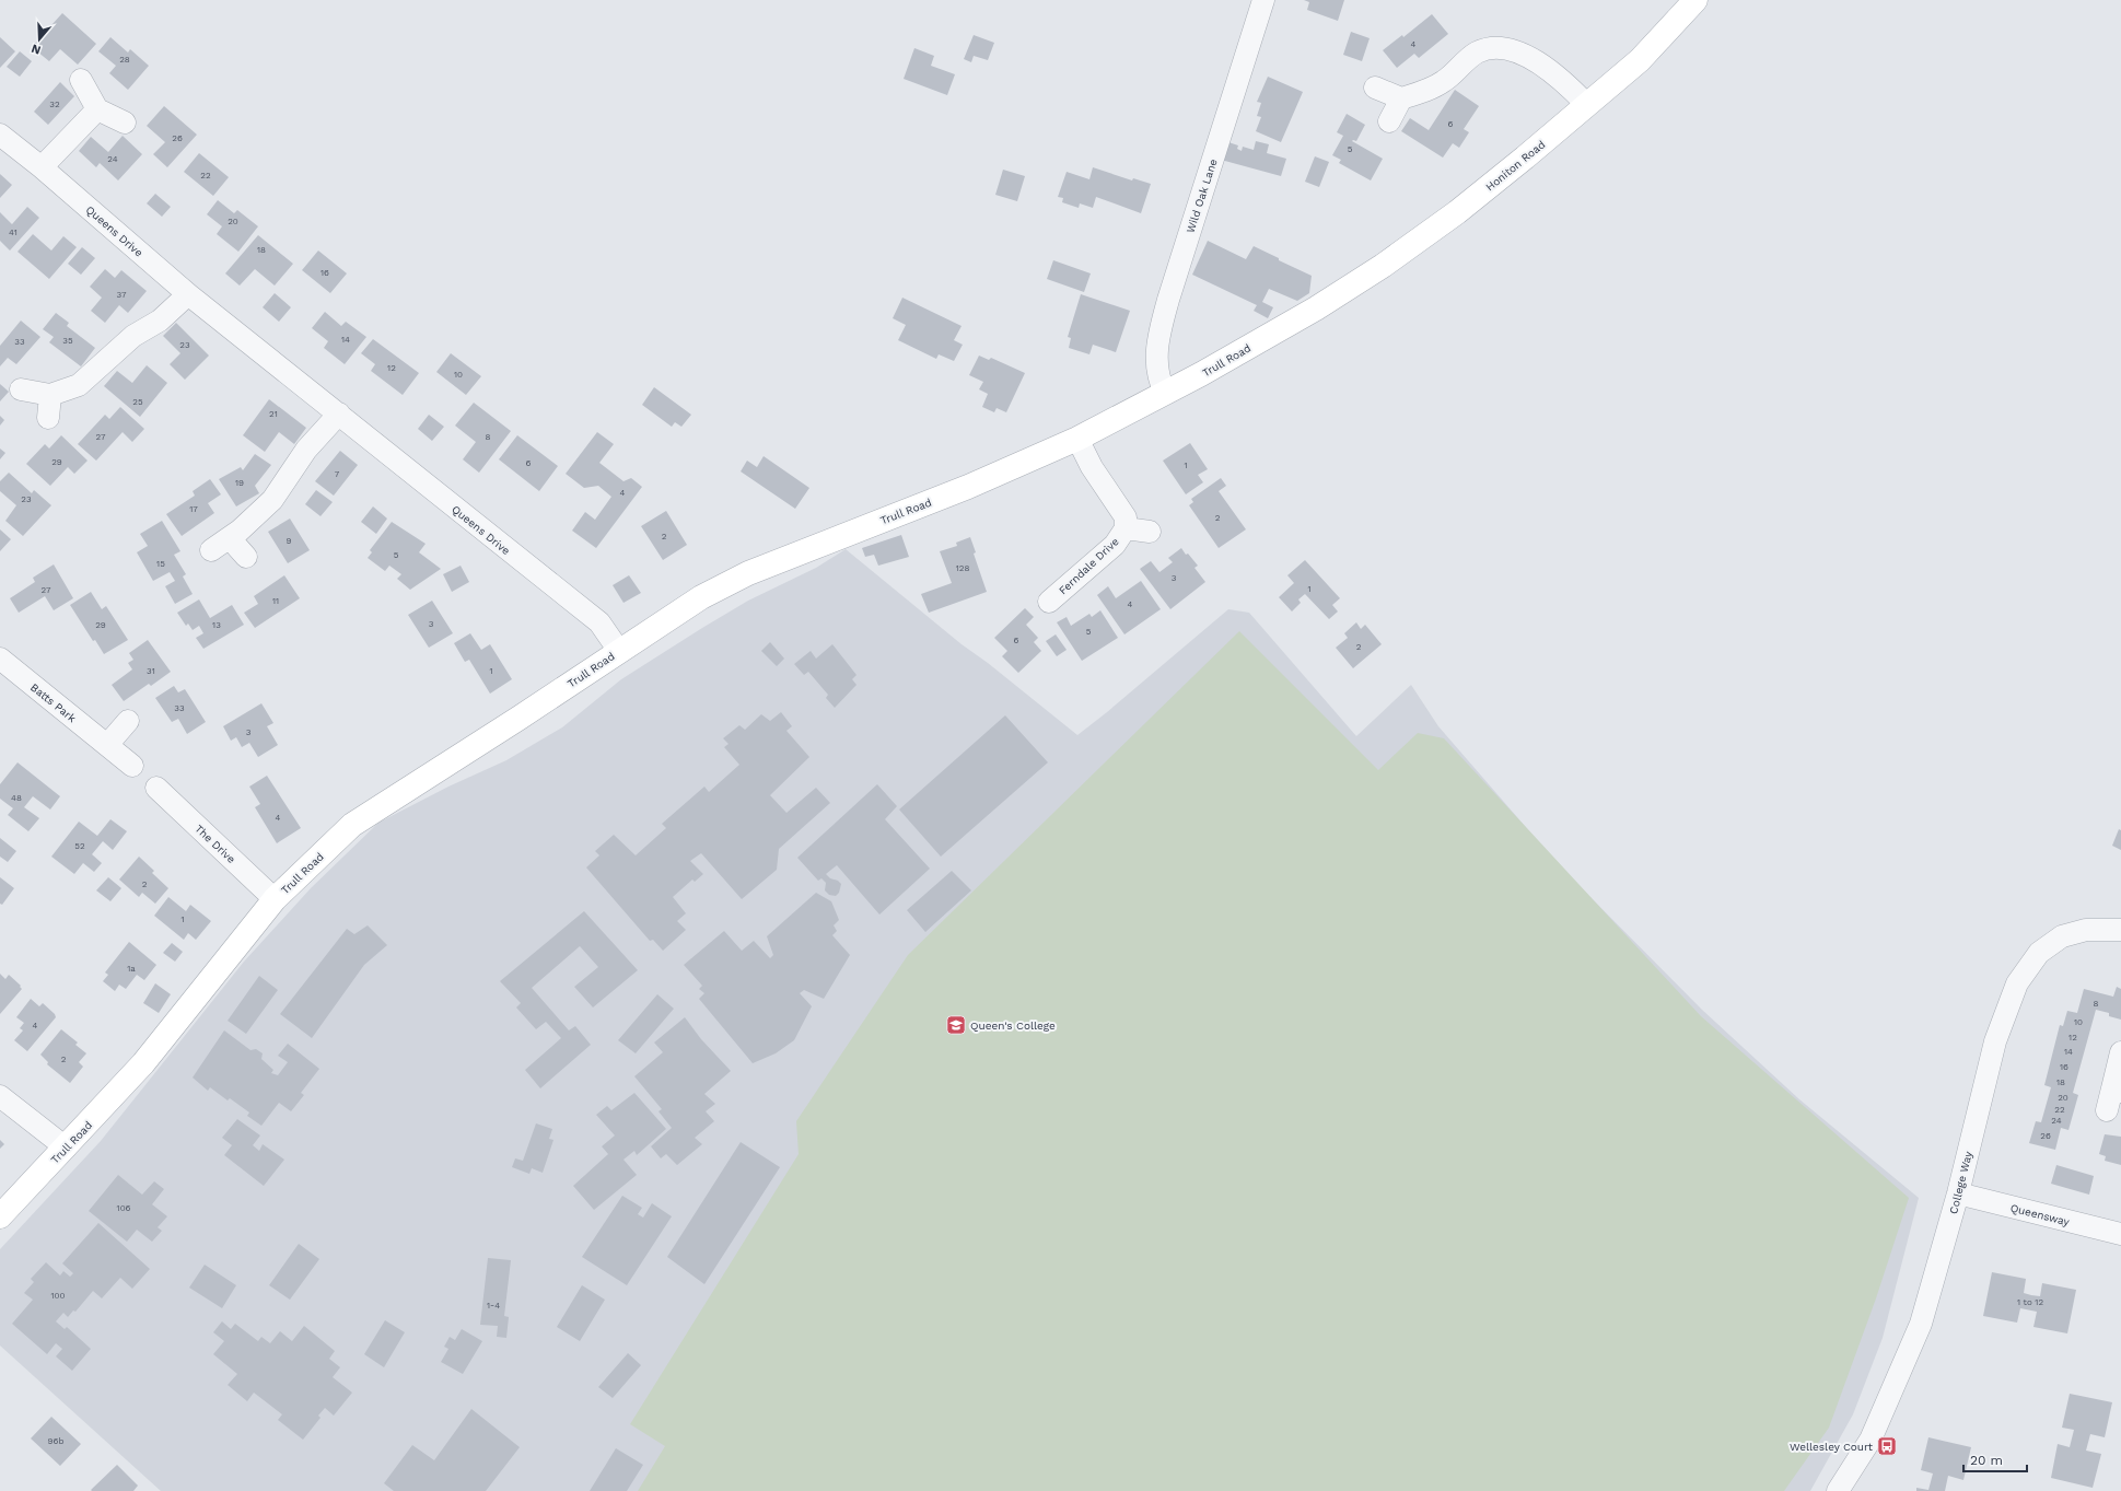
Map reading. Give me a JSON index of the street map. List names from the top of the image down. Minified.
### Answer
{"streets":{"street":["Honiton Road","Wild Oak Lane","Queens Drive","Trull Road","Ferndale Drive","Batts Park","The Drive","College Way","Queensway"]},"crossings":[["Honiton Road","Trull Road"],["Wild Oak Lane","Trull Road"],["Queens Drive","Trull Road"],["Trull Road","Ferndale Drive"],["Trull Road","The Drive"],["College Way","Queensway"]],"places":{"school or university":["Queen's College"],"bus stop":["Wellesley Court"]},"house_numbers":["4","28","32","6","26","5","24","22","20","41","18","16","37","14","35","33","23","12","10","25","21","27","8","29","6","1","7","19","4","23","17","2","2","9","5","15","128","3","1","27","11","4","3","29","13","5","6","2","31","1","33","3","48","4","52","2","1","1a","8","10","4","12","14","2","16","18","20","22","24","26","106","100","1 to 12","1-4","96b"],"scale_bar":"20 m","north":"bottom"}
